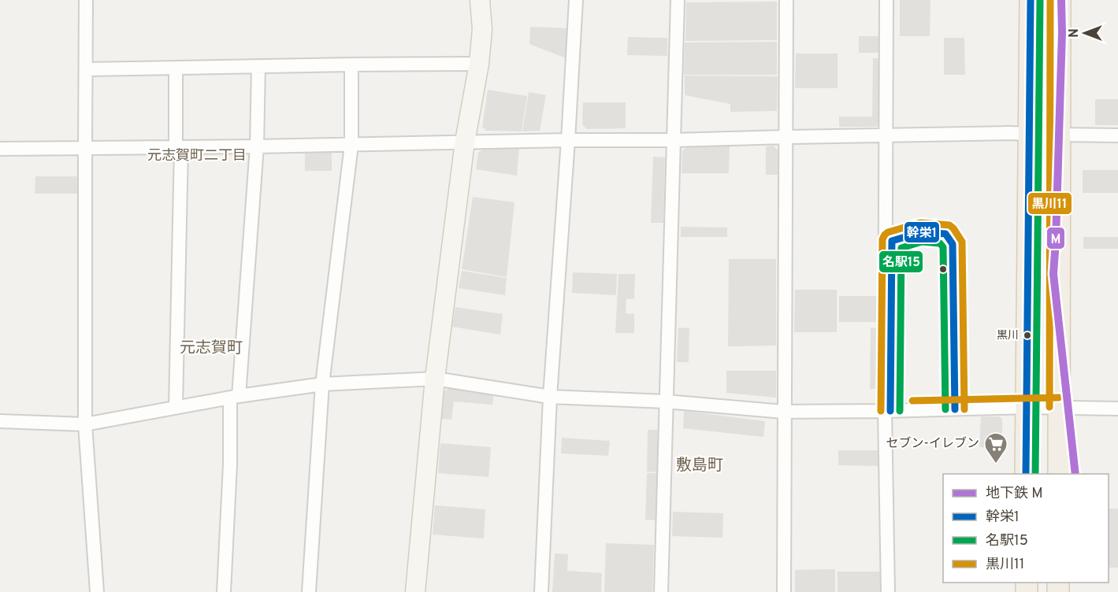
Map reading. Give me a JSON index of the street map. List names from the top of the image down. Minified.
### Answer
{"districts":["元志賀町二丁目","元志賀町","敷島町"],"places":{"other":["黒川"],"supermarket":["セブン-イレブン"]},"lines":["metro line M","transit line 幹栄1","transit line 名駅15","transit line 黒川11"],"legend":["地下鉄 M","幹栄1","名駅15","黒川11"],"north":"left"}
